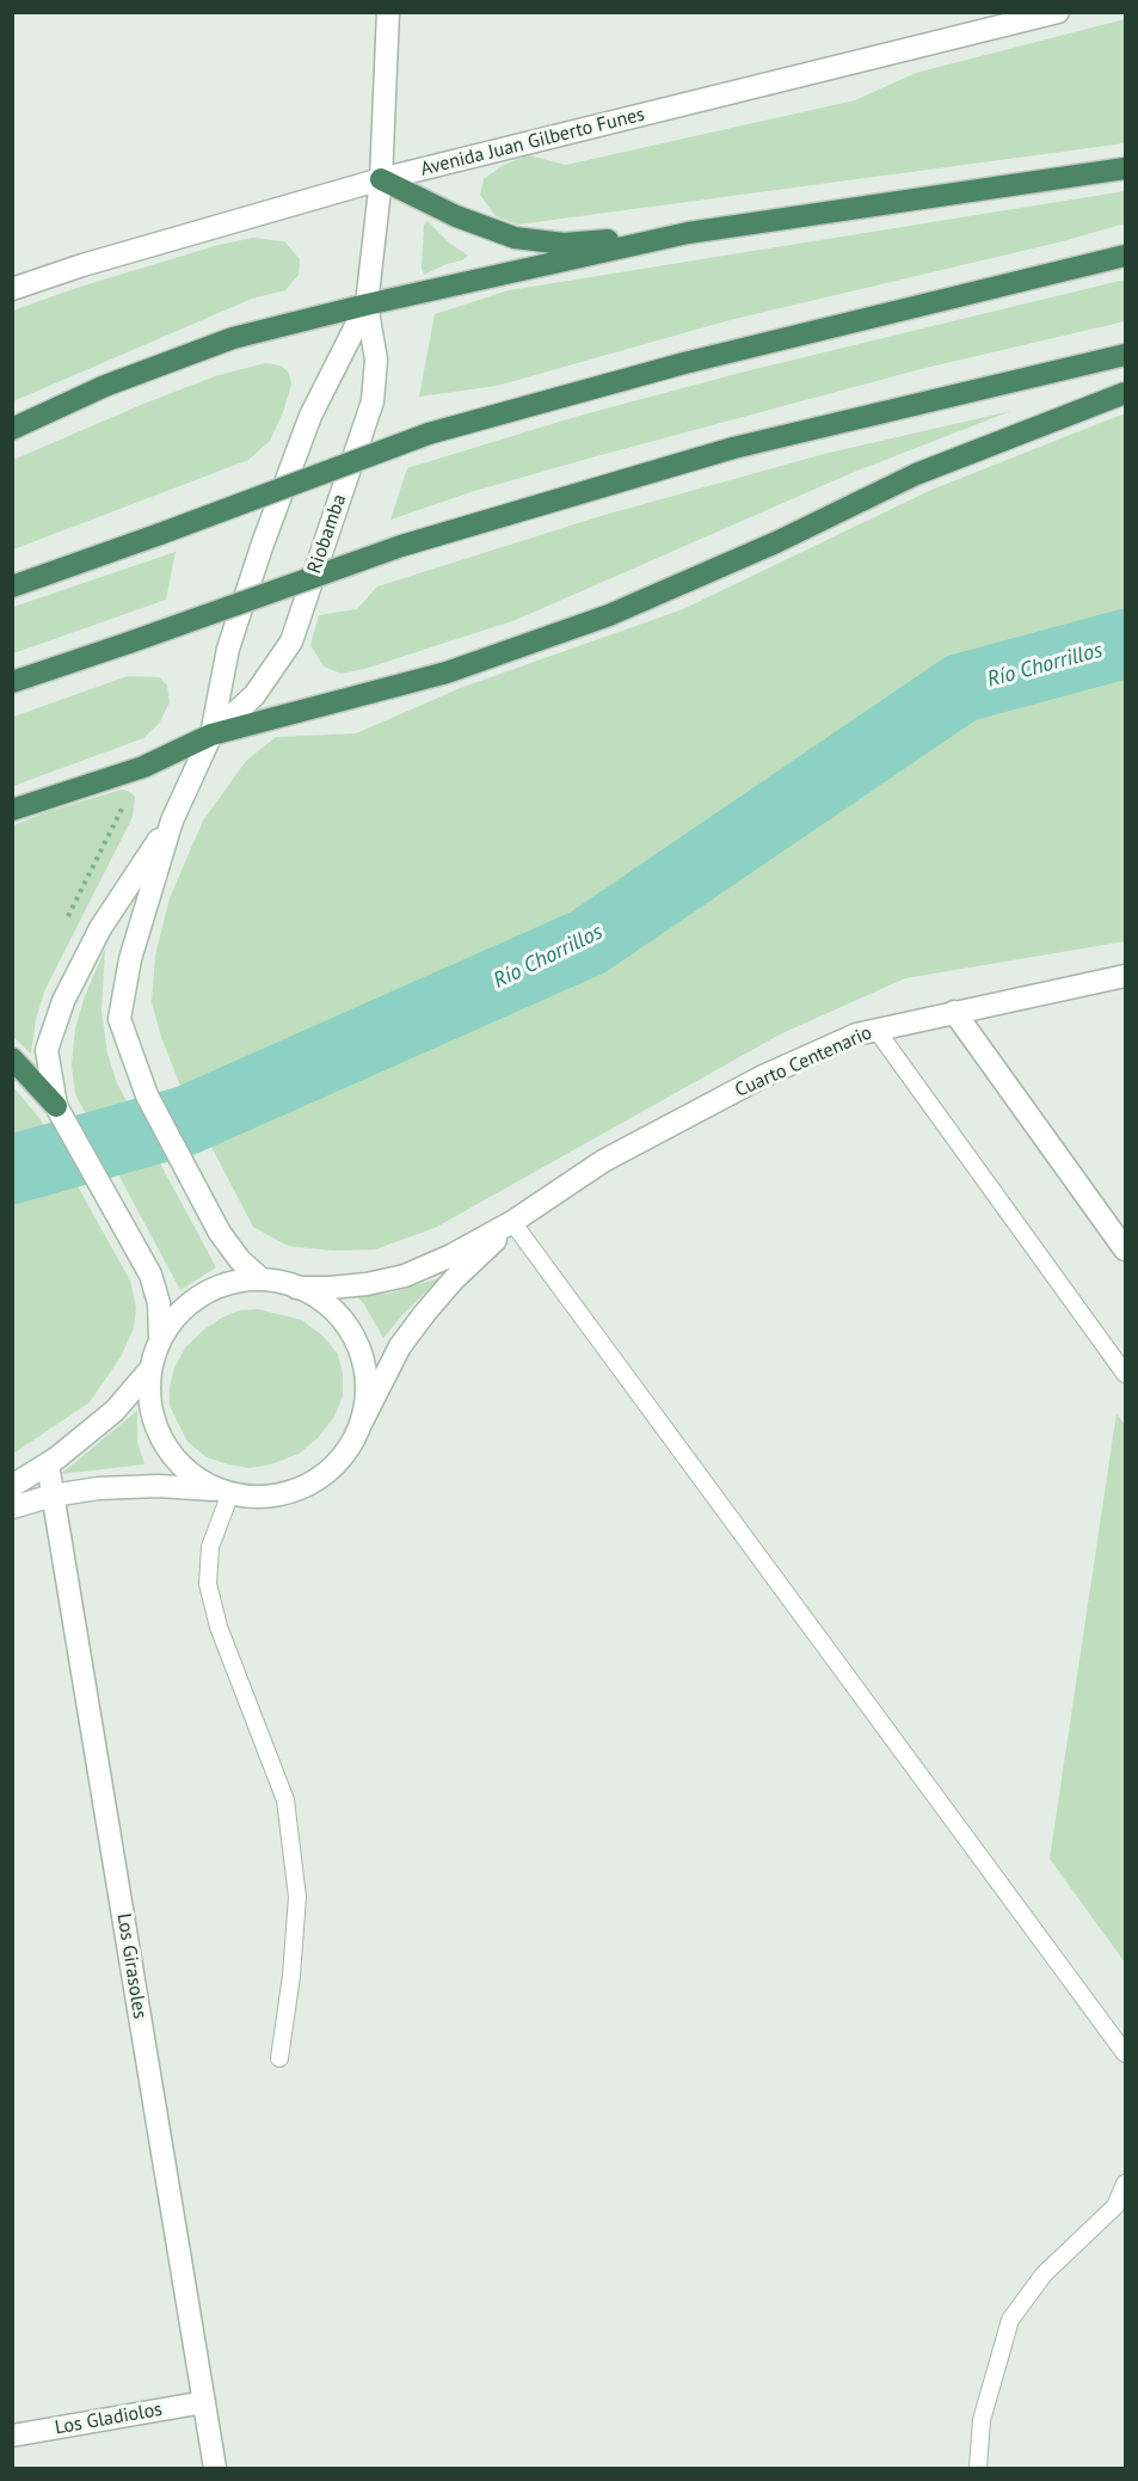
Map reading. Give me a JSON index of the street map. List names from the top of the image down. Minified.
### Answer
{"streets":{"street":["Avenida Juan Gilberto Funes","Riobamba","Cuarto Centenario","Los Girasoles","Los Gladiolos"]},"crossings":[["Avenida Juan Gilberto Funes","Riobamba"],["Riobamba","Cuarto Centenario"],["Los Girasoles","Los Gladiolos"]],"water":["Río Chorrillos"]}
